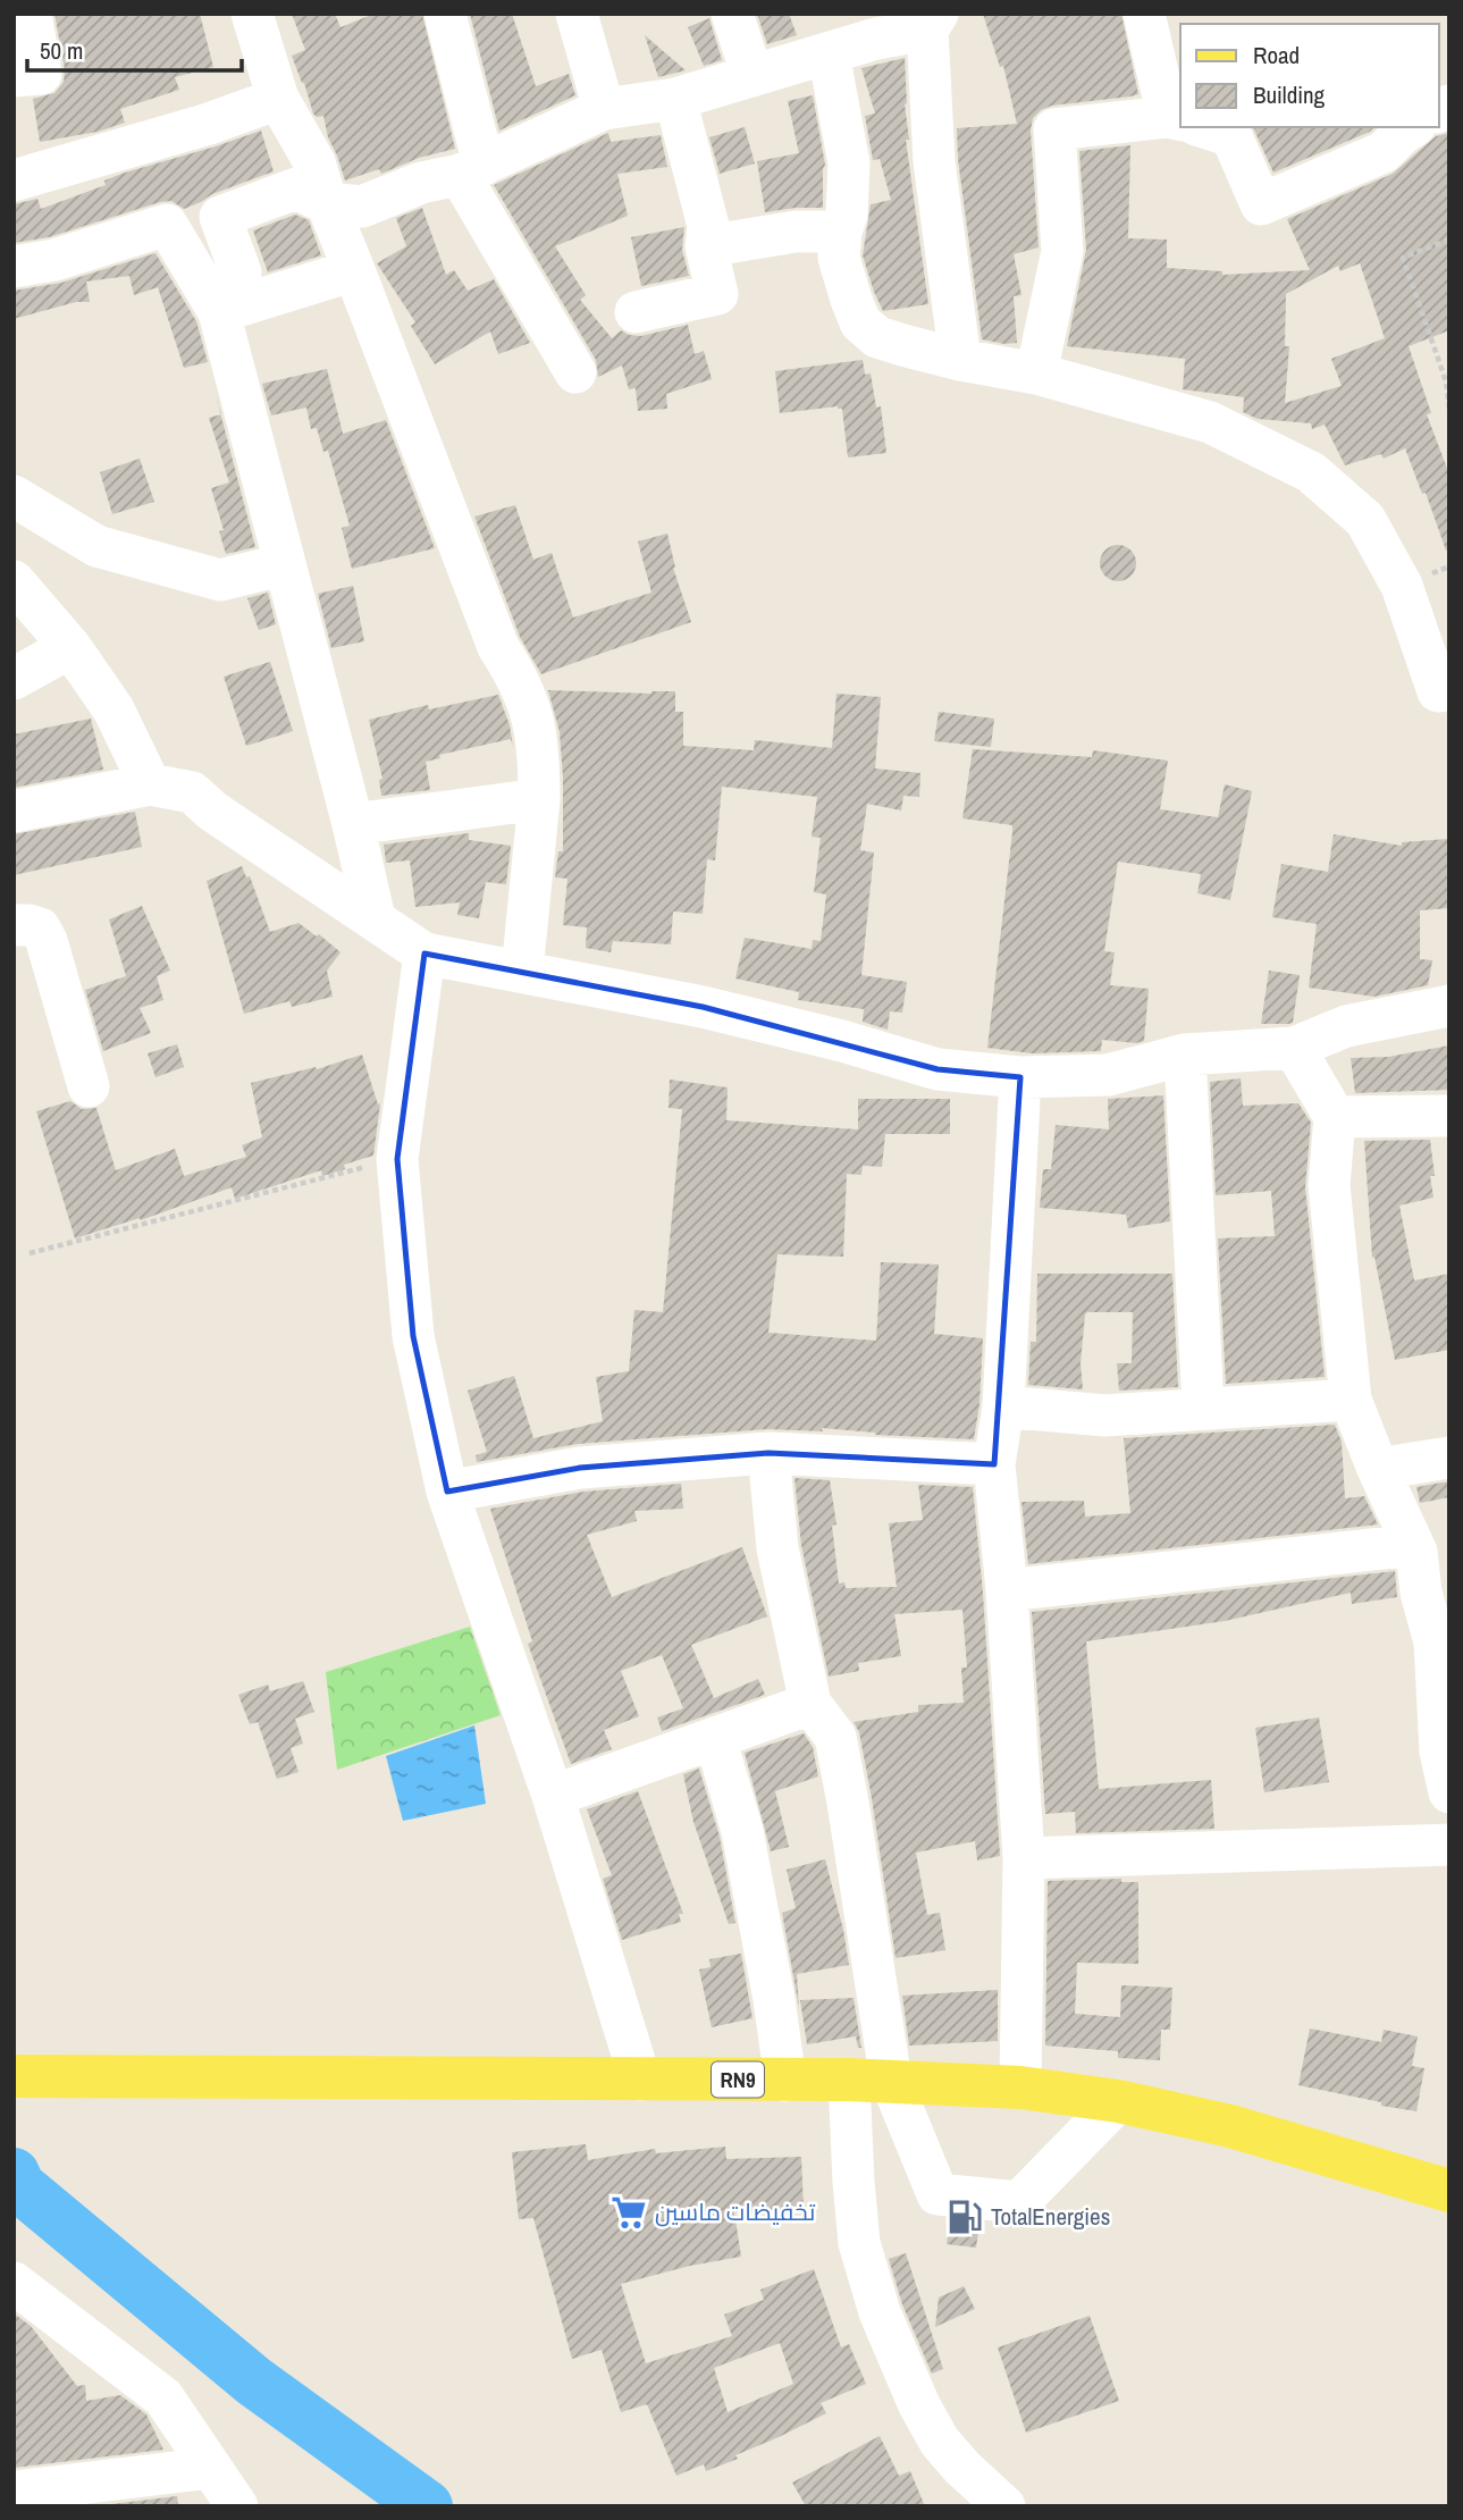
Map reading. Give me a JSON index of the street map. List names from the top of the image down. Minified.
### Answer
{"streets":{"main road":["RN9"]},"places":{"supermarket":["تخفيضات ماسين"],"fuel station":["TotalEnergies"]},"legend":["Road","Building"],"scale_bar":"50 m"}
